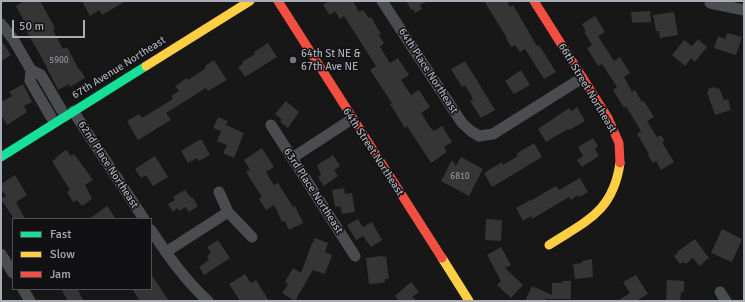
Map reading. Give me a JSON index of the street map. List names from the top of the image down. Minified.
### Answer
{"streets":{"street":["67th Avenue Northeast","64th Place Northeast","66th Street Northeast","64th Street Northeast","62nd Place Northeast","63rd Place Northeast"]},"crossings":[["67th Avenue Northeast","62nd Place Northeast"],["64th Place Northeast","66th Street Northeast"]],"places":["64th St NE & 67th Ave NE"],"house_numbers":["5900","6810"],"legend":["Fast","Slow","Jam"],"scale_bar":"50 m"}
